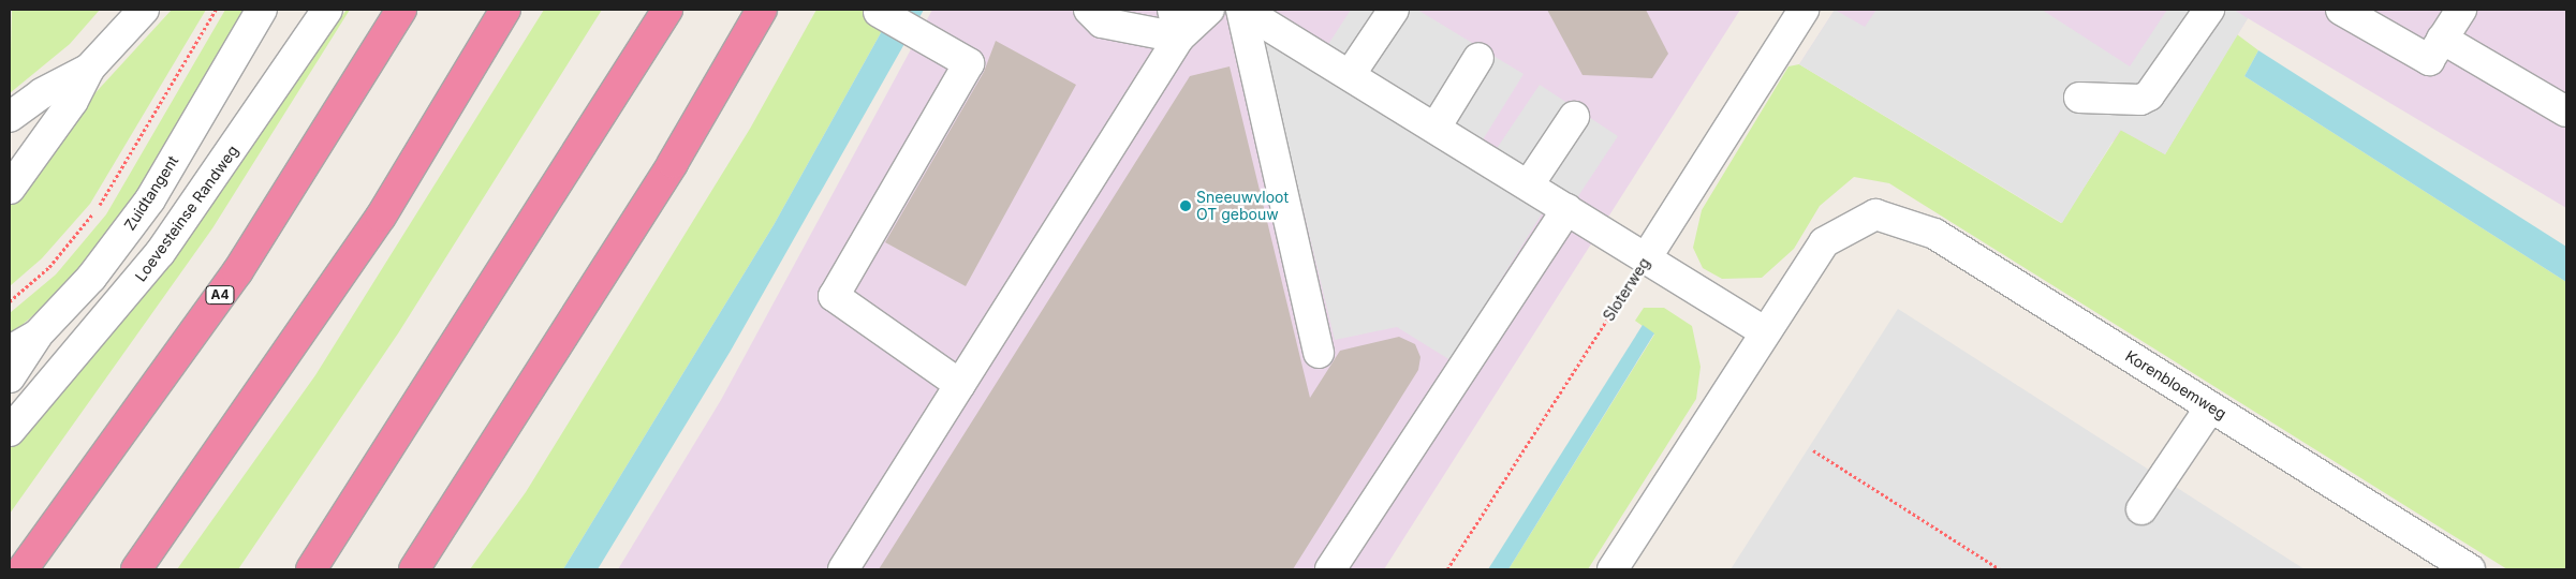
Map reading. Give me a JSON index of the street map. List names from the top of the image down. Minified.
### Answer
{"streets":{"highway":["A4"],"street":["Zuidtangent","Loevesteinse Randweg","Sloterweg","Korenbloemweg"]},"places":["Sneeuwvloot OT gebouw"]}
